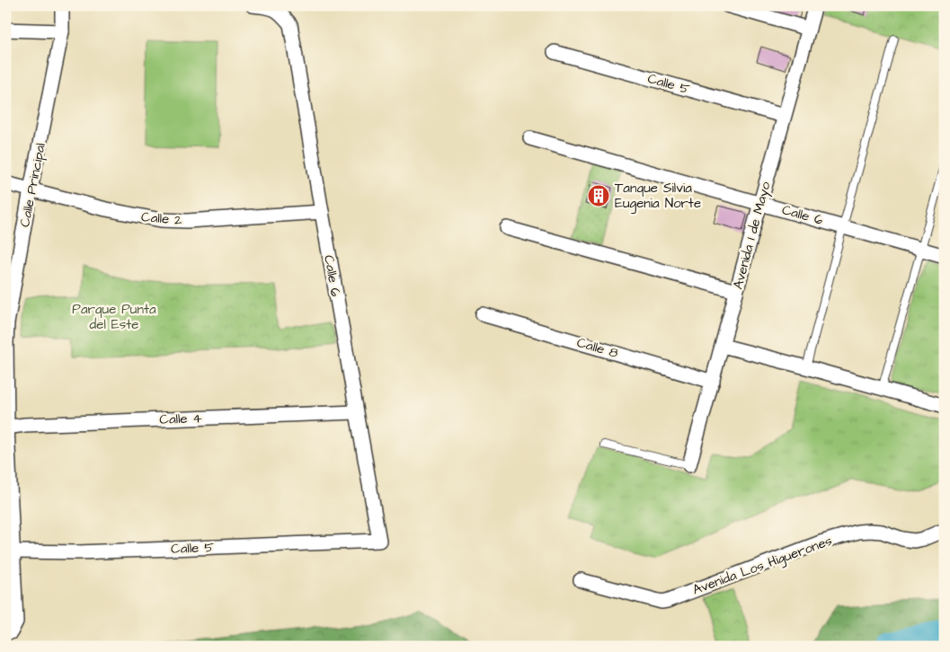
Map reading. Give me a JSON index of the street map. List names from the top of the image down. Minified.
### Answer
{"streets":{"street":["Calle 5","Calle Principal","Calle 6","Calle 2","Avenida 1 de Mayo","Calle 8","Calle 4","Avenida Los Higuerones"]},"crossings":[["Calle 5","Calle Principal"],["Calle 5","Calle 6"],["Calle 5","Avenida 1 de Mayo"],["Calle Principal","Calle 2"],["Calle Principal","Calle 4"],["Calle 6","Calle 2"],["Calle 6","Avenida 1 de Mayo"],["Calle 6","Calle 4"],["Avenida 1 de Mayo","Calle 8"]],"parks":["Parque Punta del Este"],"places":{"building":["Tanque Silvia Eugenia Norte"]}}
